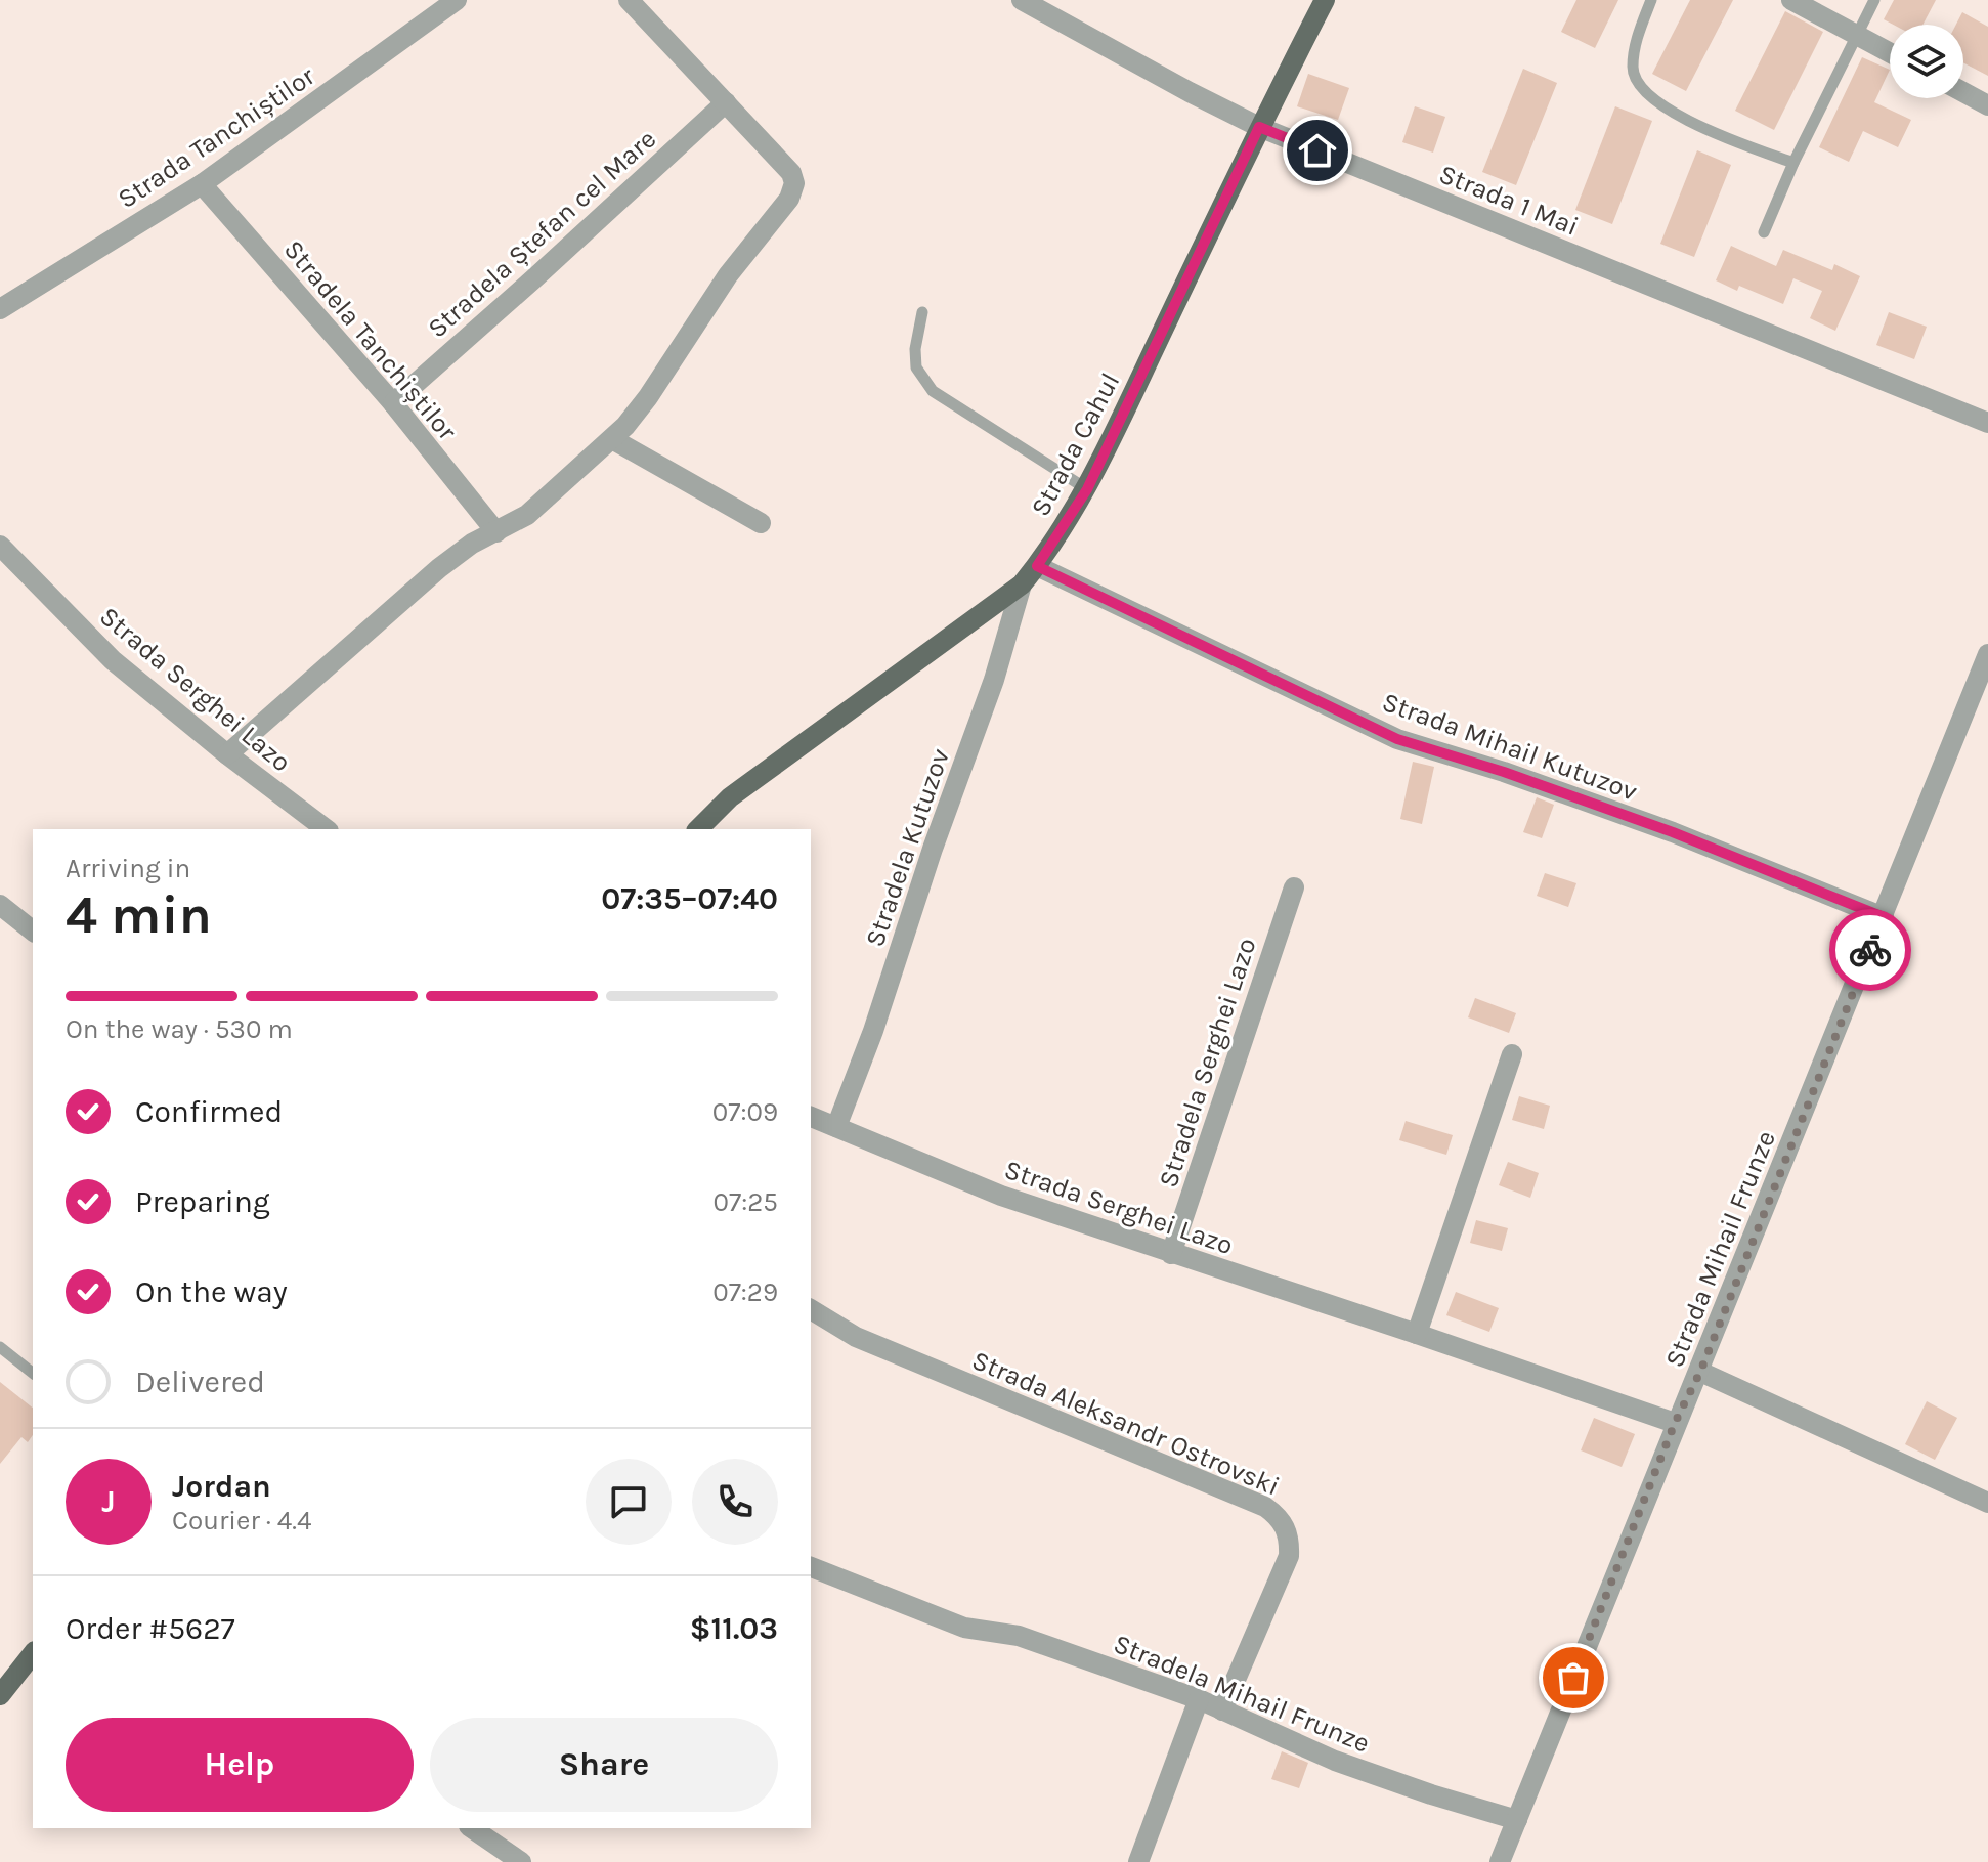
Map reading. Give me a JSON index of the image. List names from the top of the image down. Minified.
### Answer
{"streets":{"main road":["Strada Cahul"],"street":["Strada Tanchiștilor","Strada 1 Mai","Stradela Ștefan cel Mare","Stradela Tanchiștilor","Strada Serghei Lazo","Strada Mihail Kutuzov","Stradela Kutuzov","Stradela Serghei Lazo","Strada Mihail Frunze","Strada Aleksandr Ostrovski","Stradela Mihail Frunze"]},"crossings":[["Strada Tanchiștilor","Stradela Tanchiștilor"],["Strada 1 Mai","Strada Cahul"],["Stradela Ștefan cel Mare","Stradela Tanchiștilor"],["Strada Cahul","Strada Mihail Kutuzov"],["Strada Cahul","Stradela Kutuzov"],["Strada Serghei Lazo","Stradela Kutuzov"],["Strada Serghei Lazo","Stradela Serghei Lazo"],["Strada Serghei Lazo","Strada Mihail Frunze"],["Strada Mihail Kutuzov","Strada Mihail Frunze"],["Strada Mihail Frunze","Stradela Mihail Frunze"],["Strada Aleksandr Ostrovski","Stradela Mihail Frunze"]],"page":{"heading":["4 min","Arriving in","07:35–07:40"],"panel":["Jordan","Courier · 4.4","Order #5627","$11.03"],"bar":"On the way · 530 m","list":[["Confirmed","07:09"],["Preparing","07:25"],["On the way","07:29"],"Delivered"],"round":"J","buttons":["Help","Share"]}}
